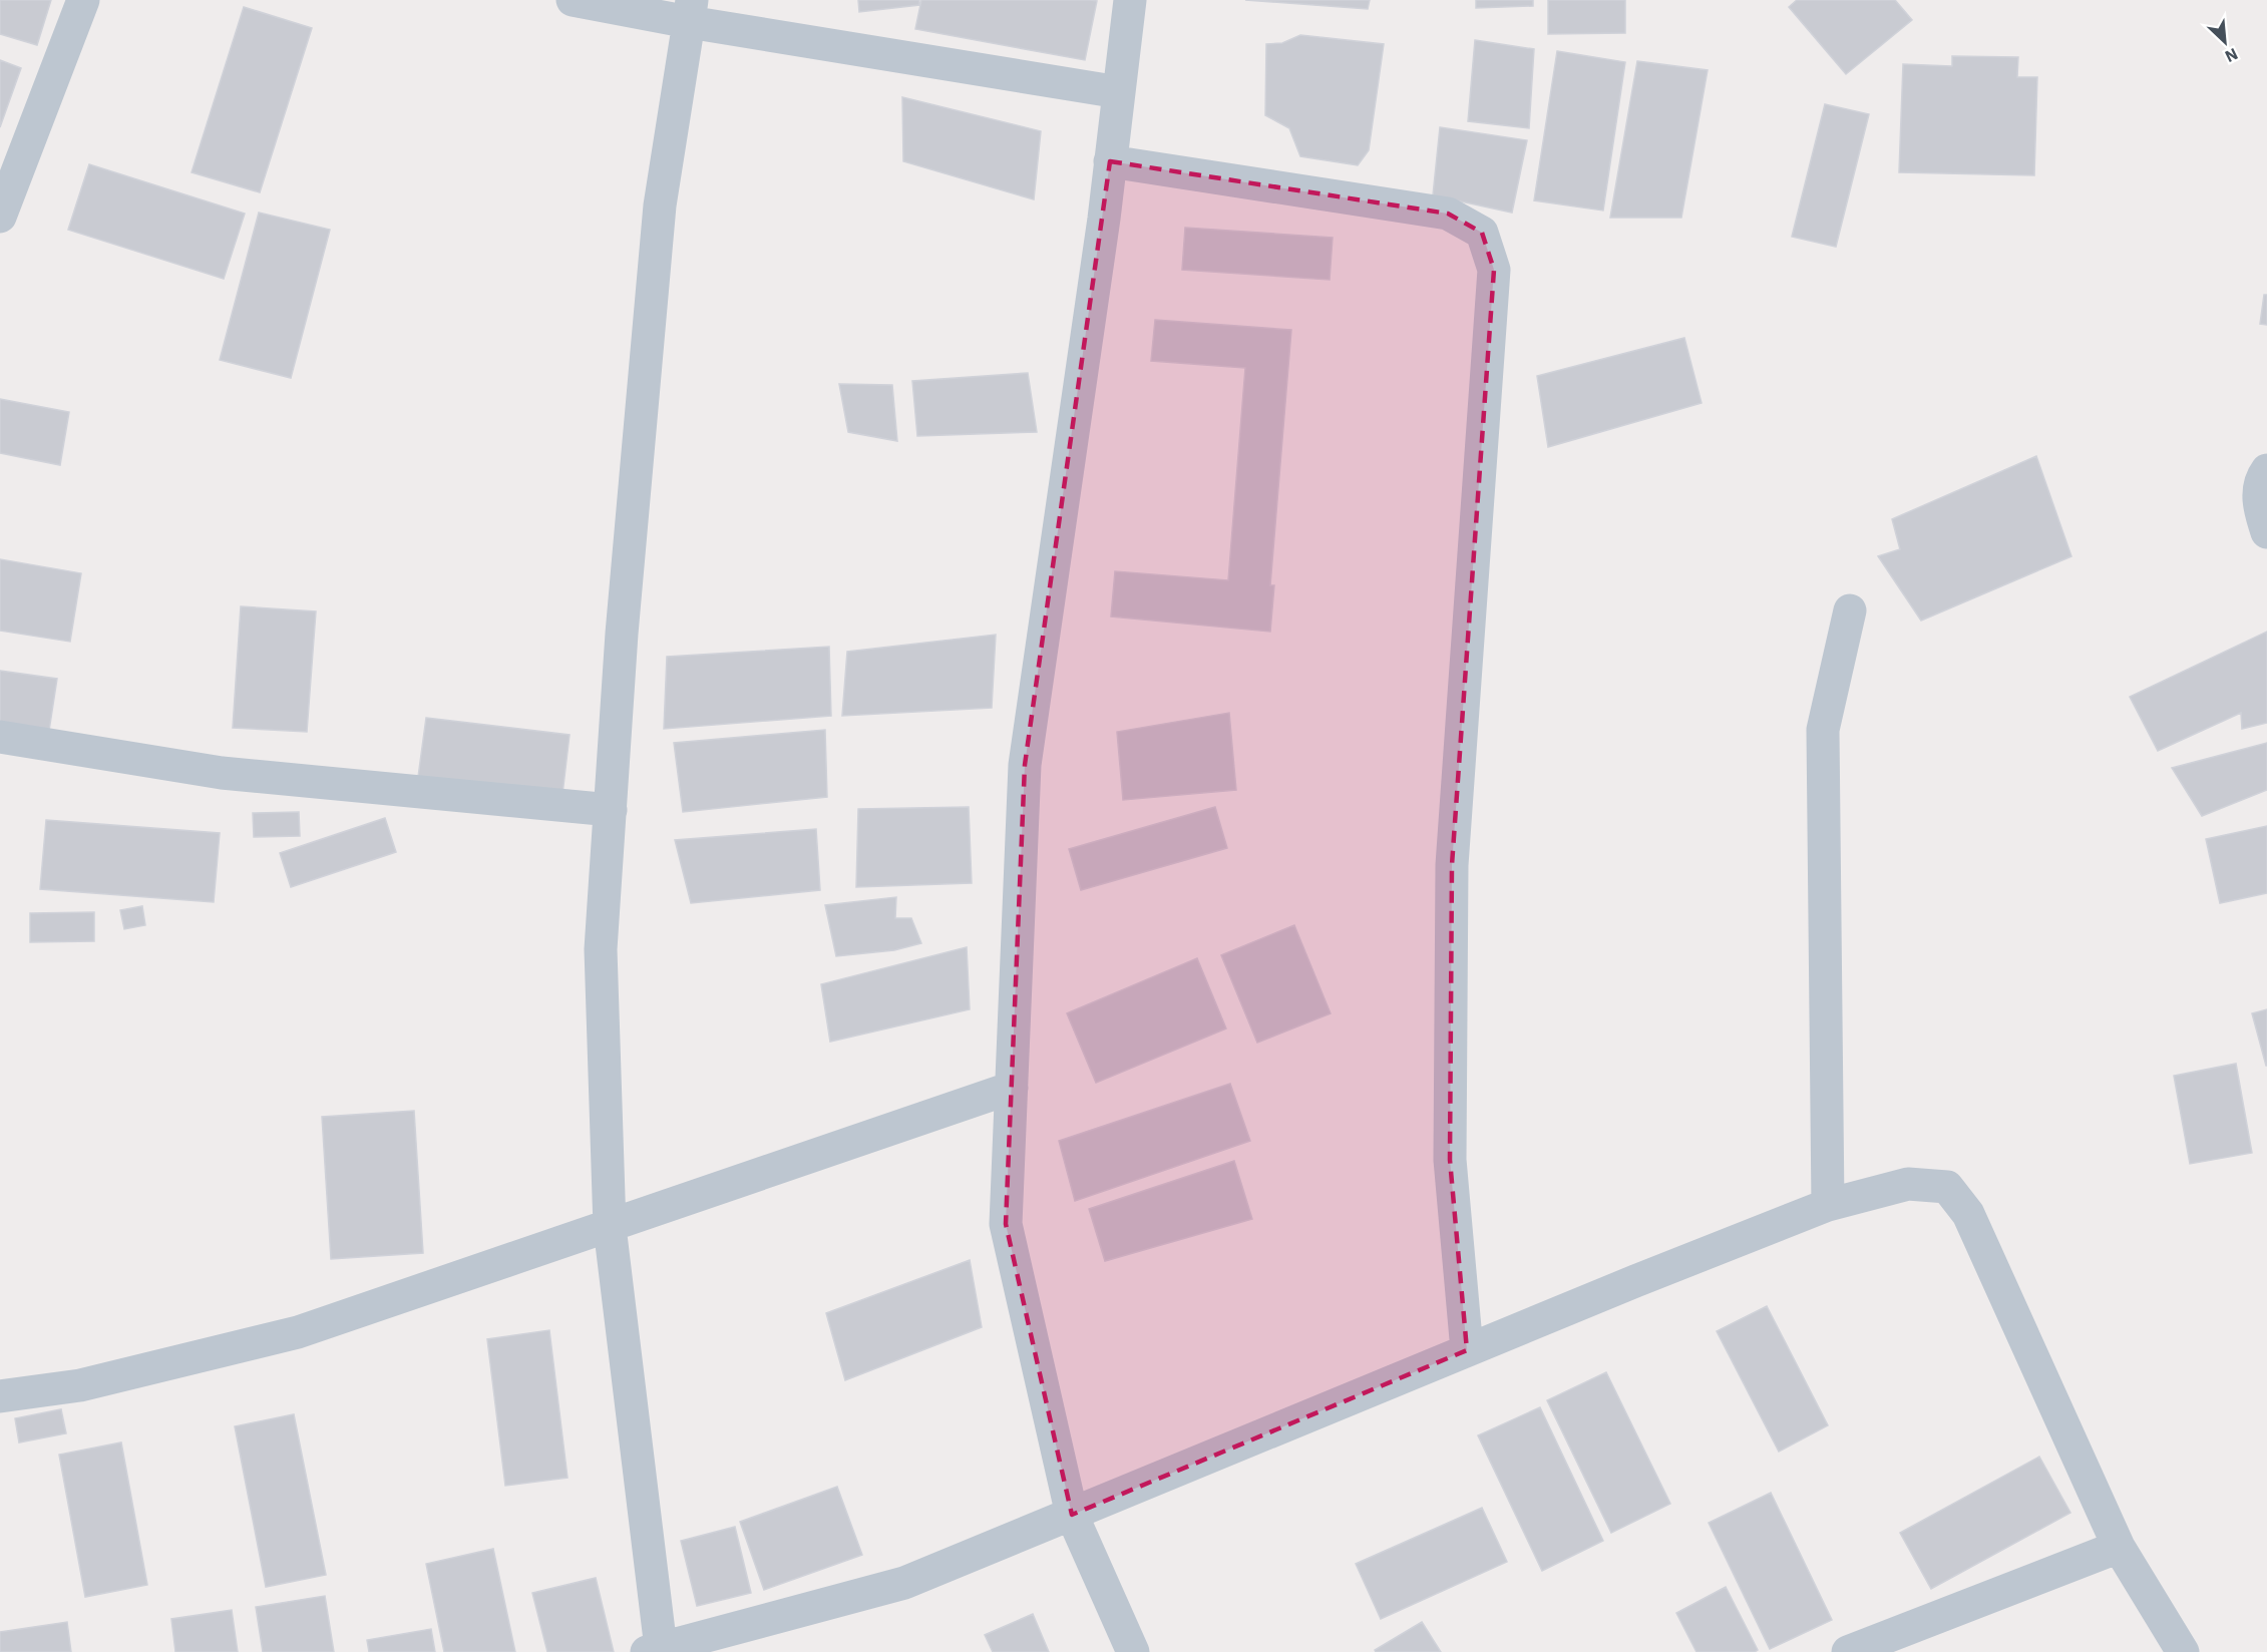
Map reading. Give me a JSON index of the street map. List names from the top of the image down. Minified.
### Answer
{"north":"bottom right"}
